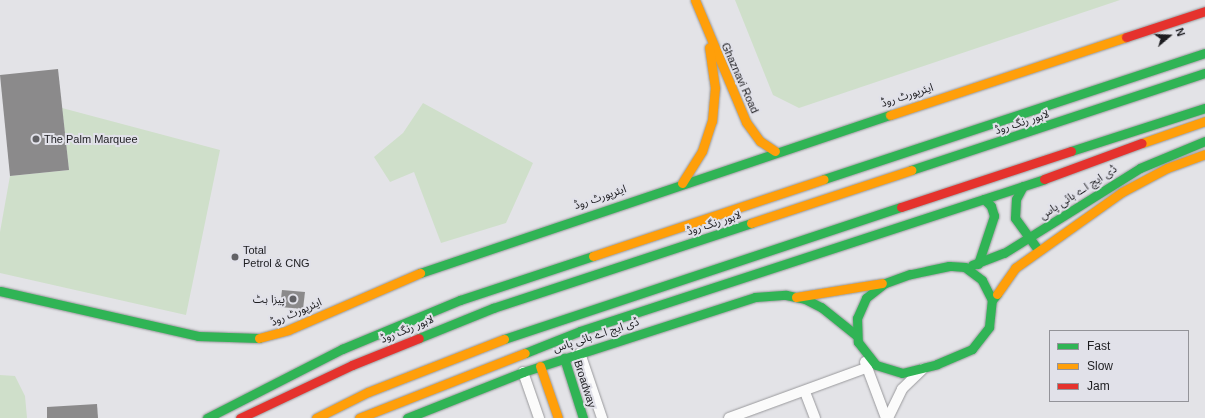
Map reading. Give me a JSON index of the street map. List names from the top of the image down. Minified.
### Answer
{"streets":{"main road":["Ghaznavi Road","ایئرپورٹ روڈ","لاہور رنگ روڈ","ڈی ایچ اے بائی پاس","Broadway"]},"crossings":[["Ghaznavi Road","ایئرپورٹ روڈ"],["ڈی ایچ اے بائی پاس","Broadway"]],"places":["The Palm Marquee","Total Petrol & CNG","پیزا ہٹ"],"legend":["Fast","Slow","Jam"],"north":"right"}
